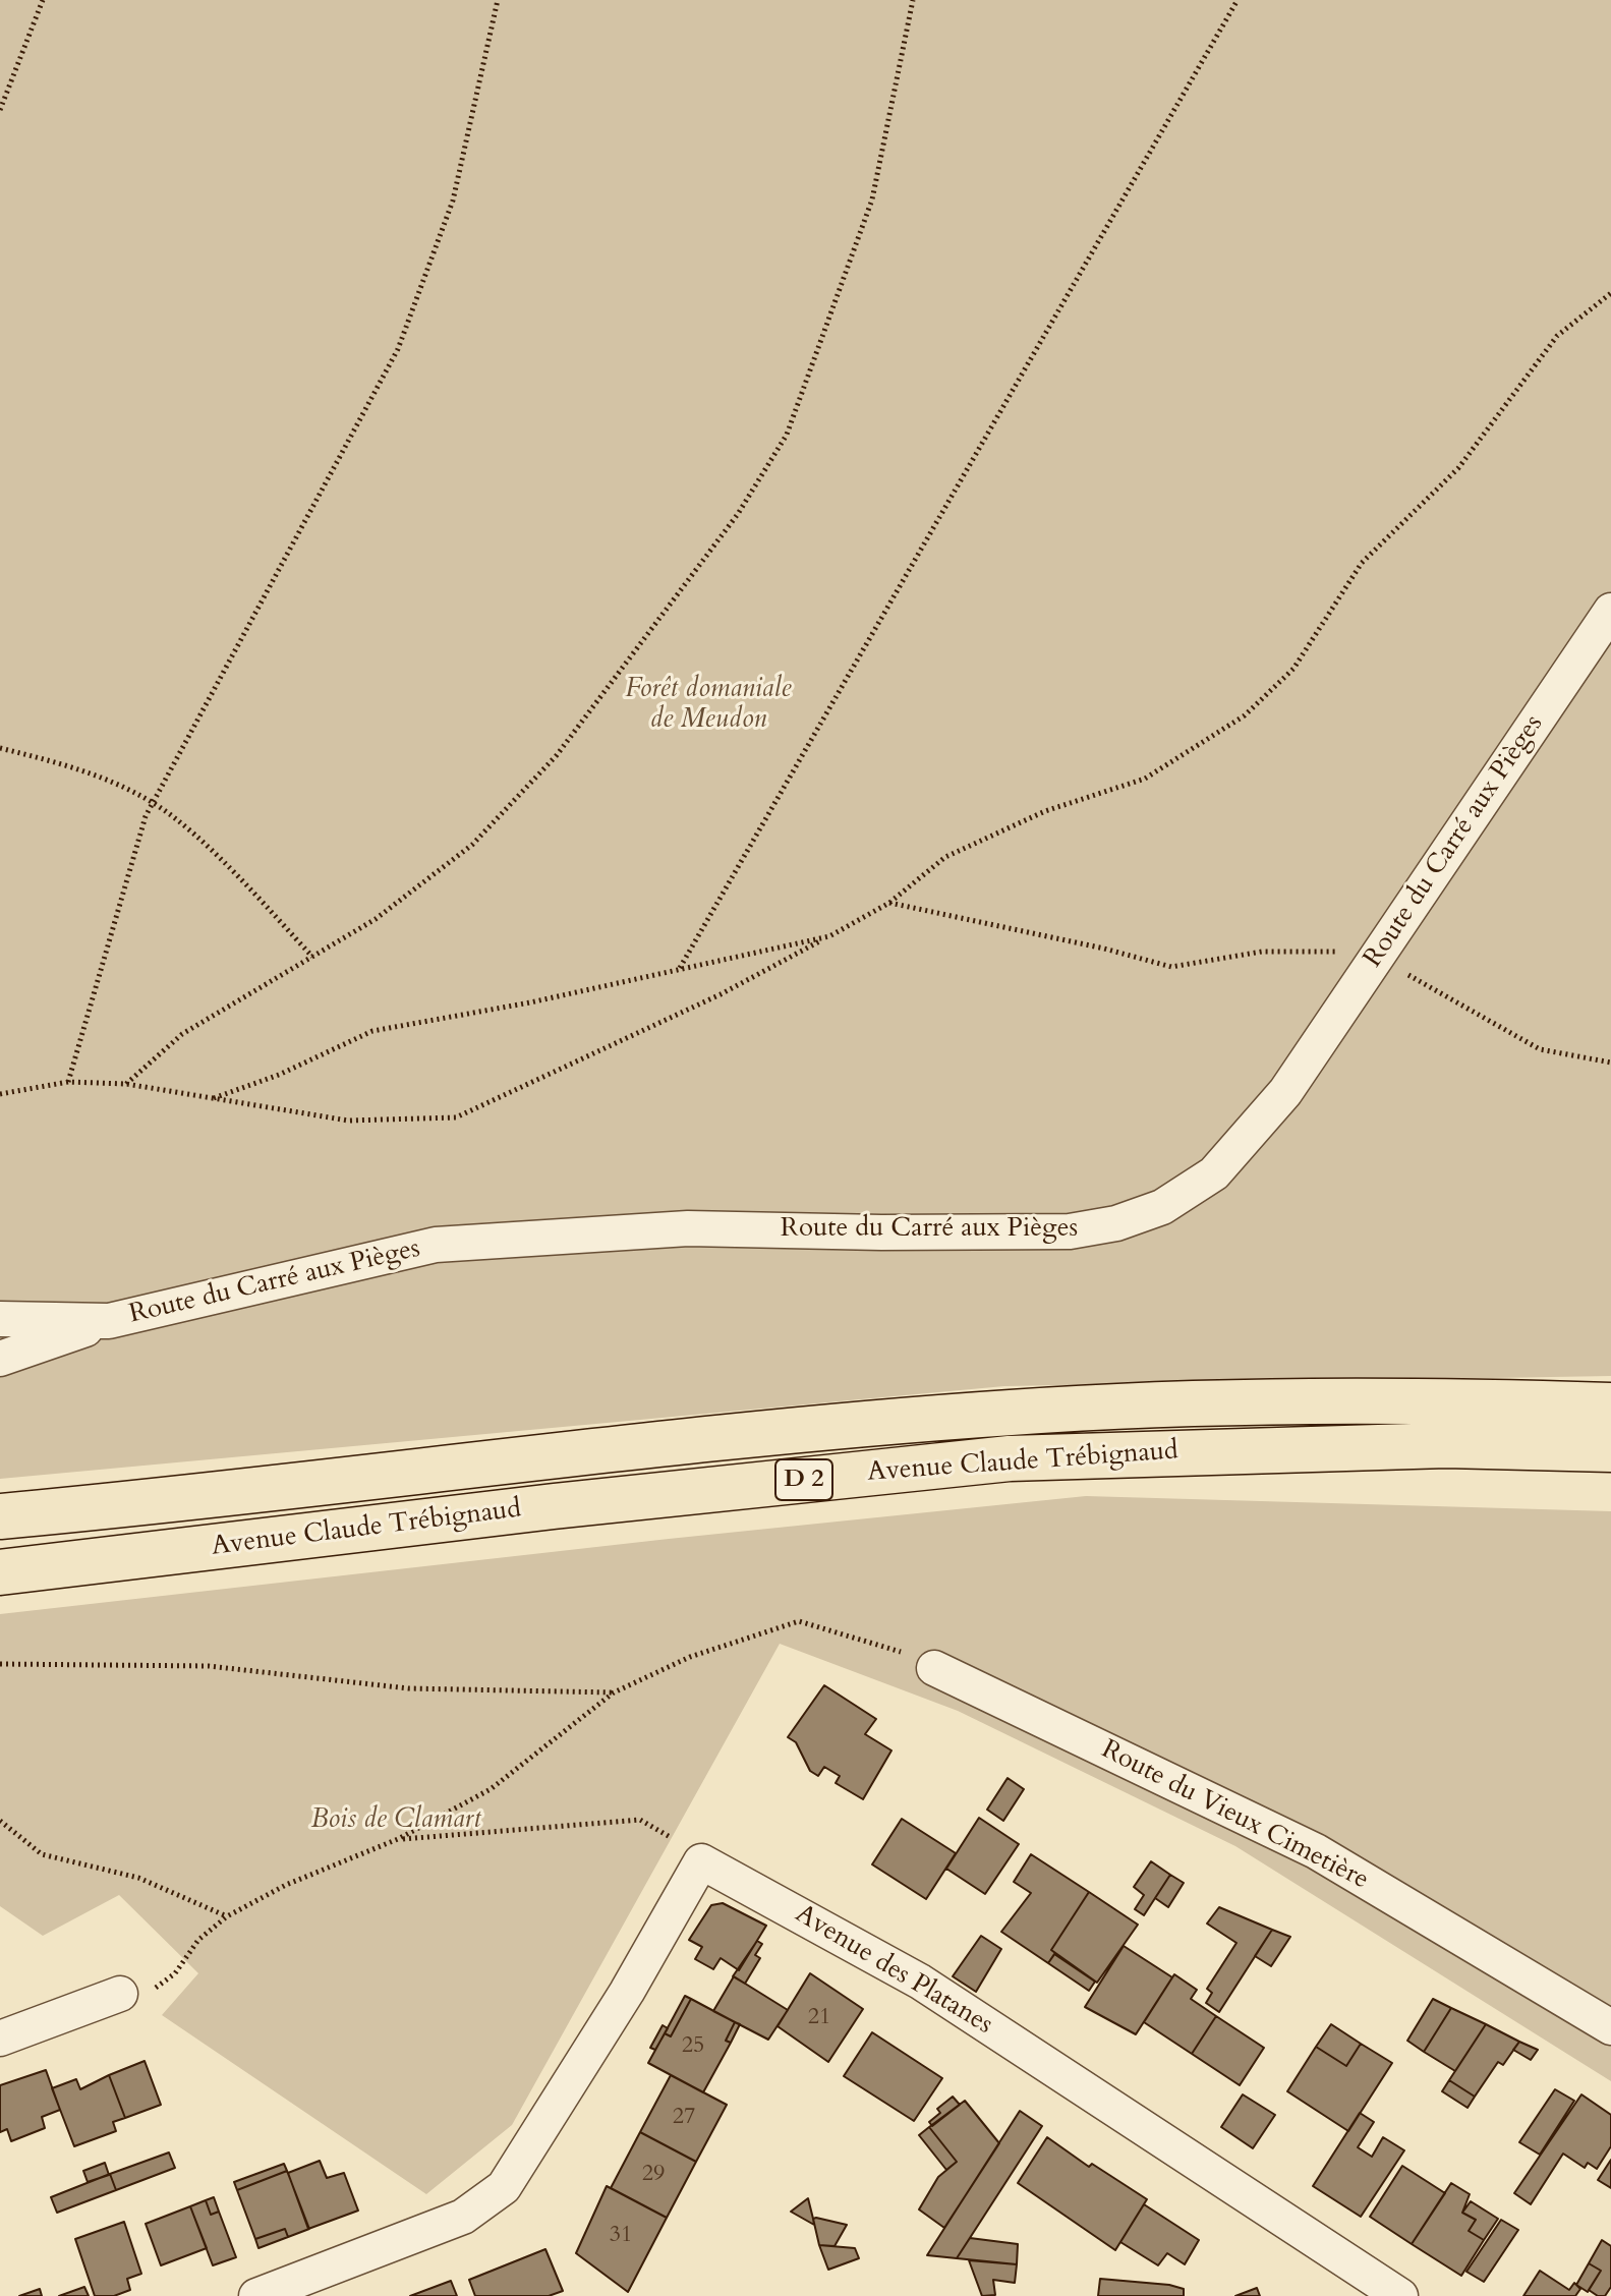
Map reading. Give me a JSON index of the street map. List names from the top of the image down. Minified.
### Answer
{"streets":{"main road":["Avenue Claude Trébignaud","D 2"],"street":["Route du Carré aux Pièges","Route du Vieux Cimetière","Avenue des Platanes"]},"parks":["Forêt domaniale de Meudon","Bois de Clamart"],"house_numbers":["21","25","27","29","31"]}
